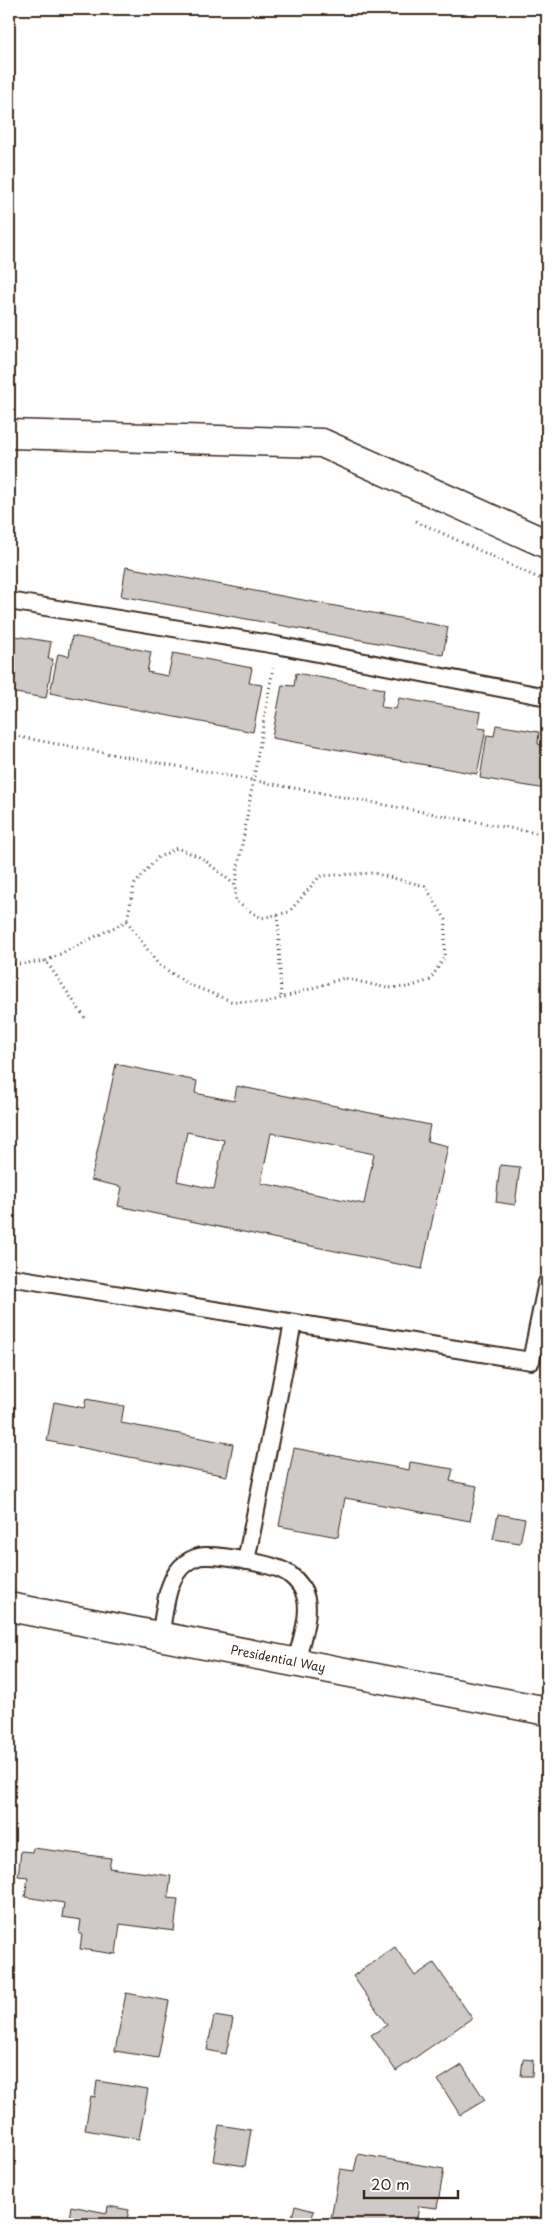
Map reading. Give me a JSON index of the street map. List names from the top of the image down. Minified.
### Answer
{"streets":{"street":["Presidential Way"]},"scale_bar":"20 m"}
